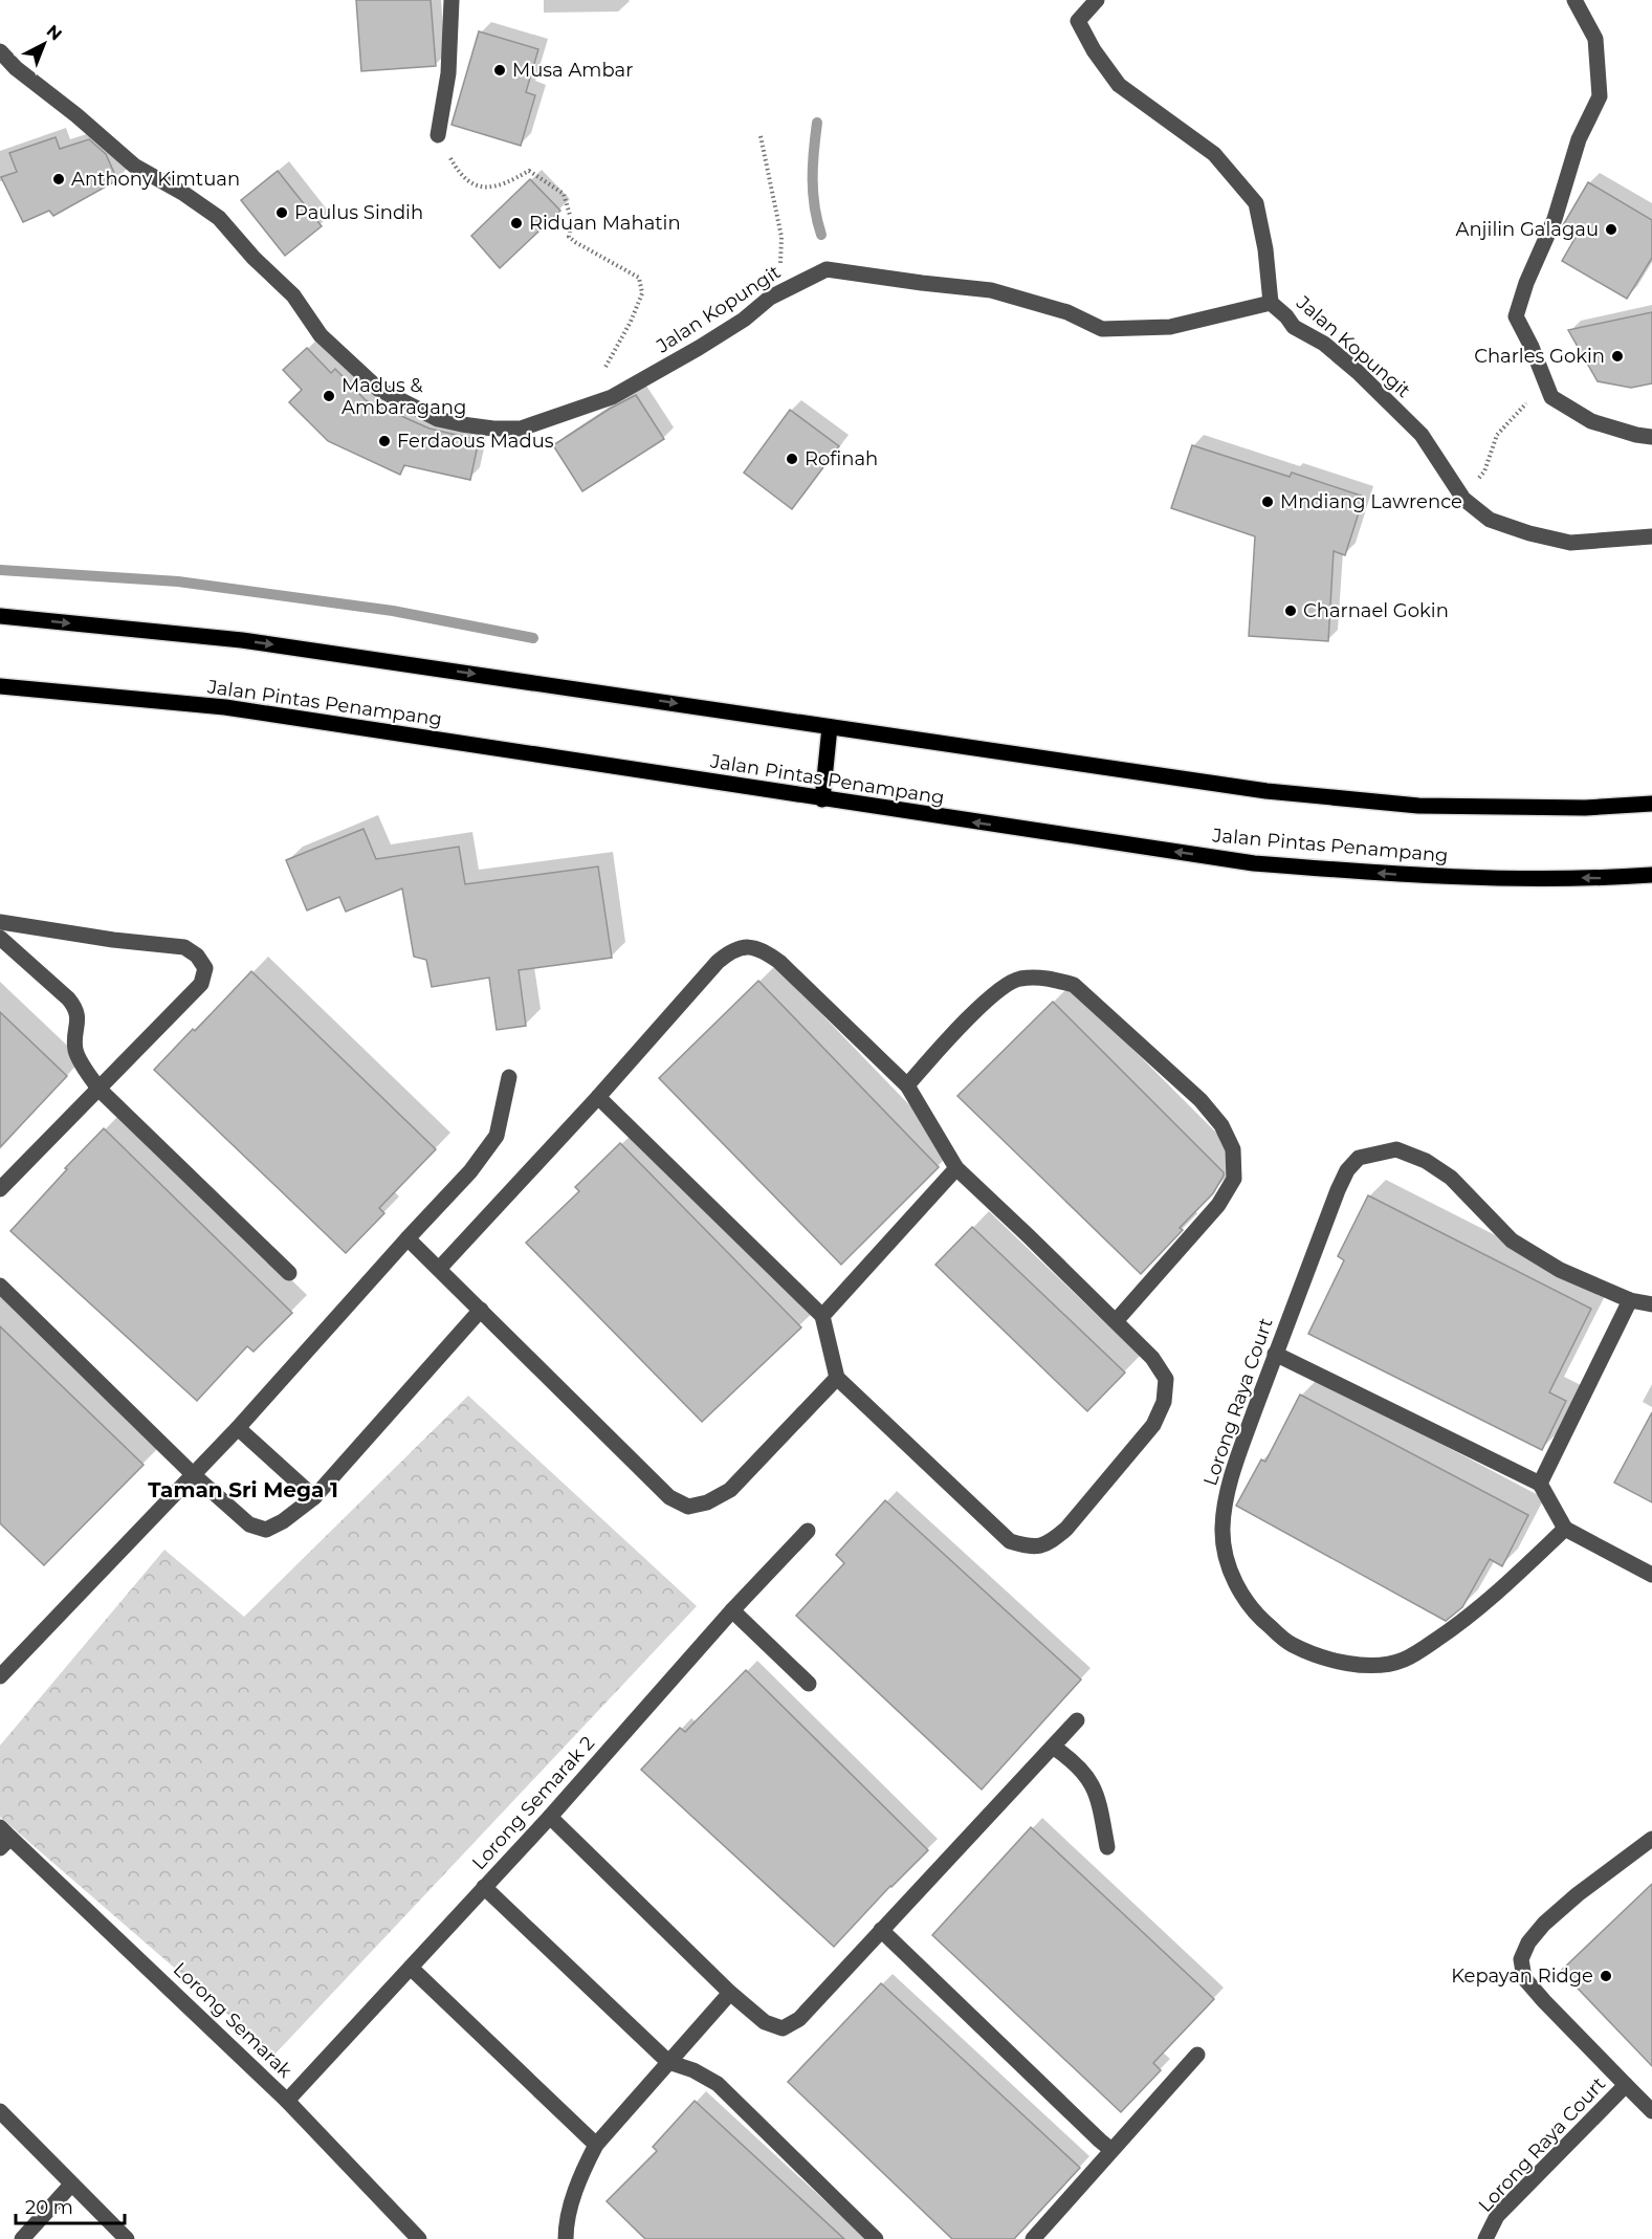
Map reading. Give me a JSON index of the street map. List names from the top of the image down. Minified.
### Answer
{"streets":{"main road":["Jalan Pintas Penampang"],"street":["Jalan Kopungit","Lorong Raya Court","Lorong Semarak 2","Lorong Semarak"]},"crossings":[["Lorong Semarak 2","Lorong Semarak"]],"districts":["Taman Sri Mega 1"],"places":["Musa Ambar","Anthony Kimtuan","Paulus Sindih","Riduan Mahatin","Anjilin Galagau","Charles Gokin","Madus & Ambaragang","Ferdaous Madus","Rofinah","Mndiang Lawrence","Charnael Gokin","Kepayan Ridge"],"scale_bar":"20 m","north":"top right"}
